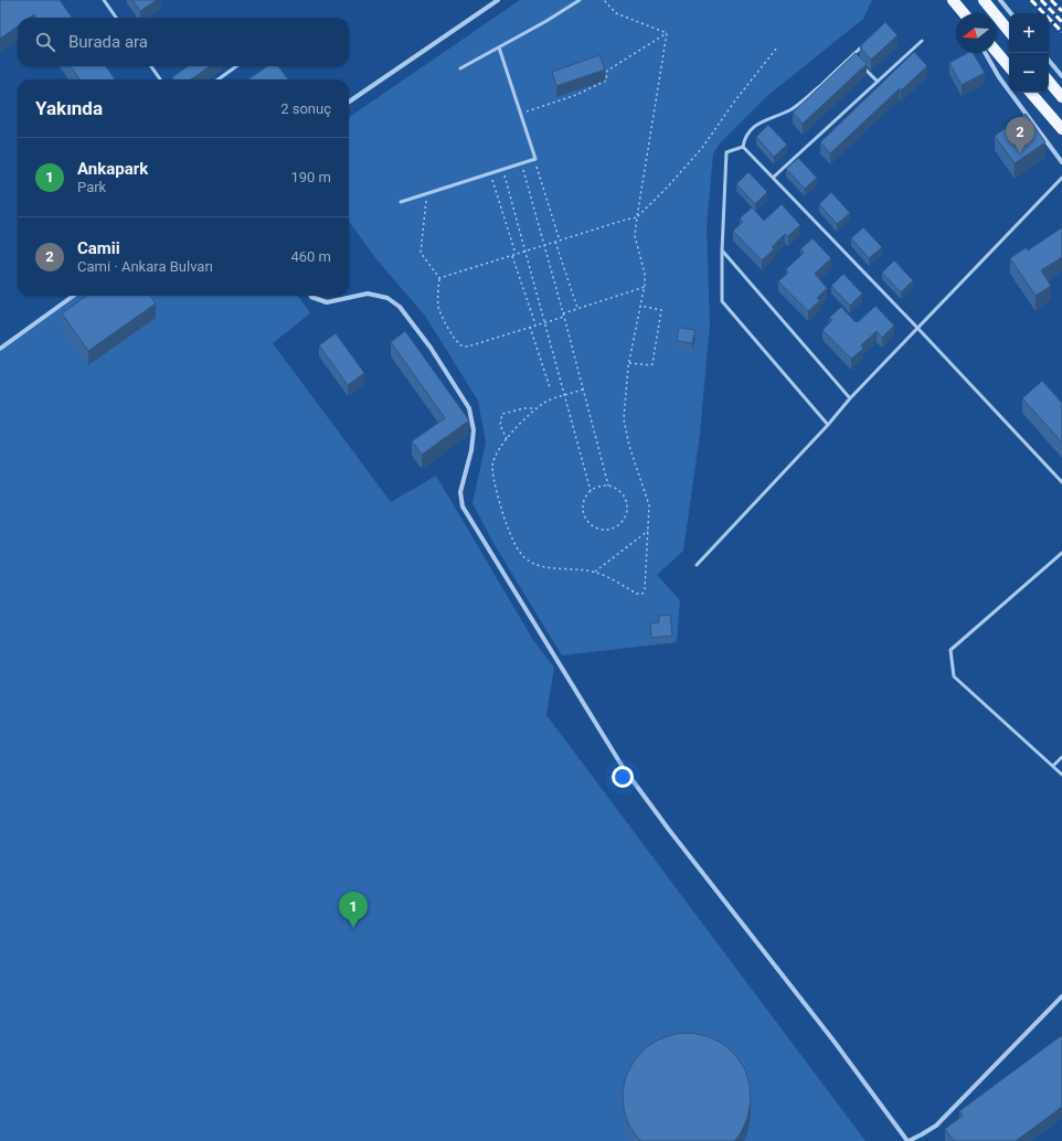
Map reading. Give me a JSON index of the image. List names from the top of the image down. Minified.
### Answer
{"north":"left","page":{"map_buttons":["+","−"],"search":"Burada ara","heading":["Yakında","2 sonuç"],"pins":["2","1"],"list":[{"mark":"1","name":"Ankapark","note":"Park","value":"190 m"},{"mark":"2","name":"Camii","note":"Cami · Ankara Bulvarı","value":"460 m"}]}}
